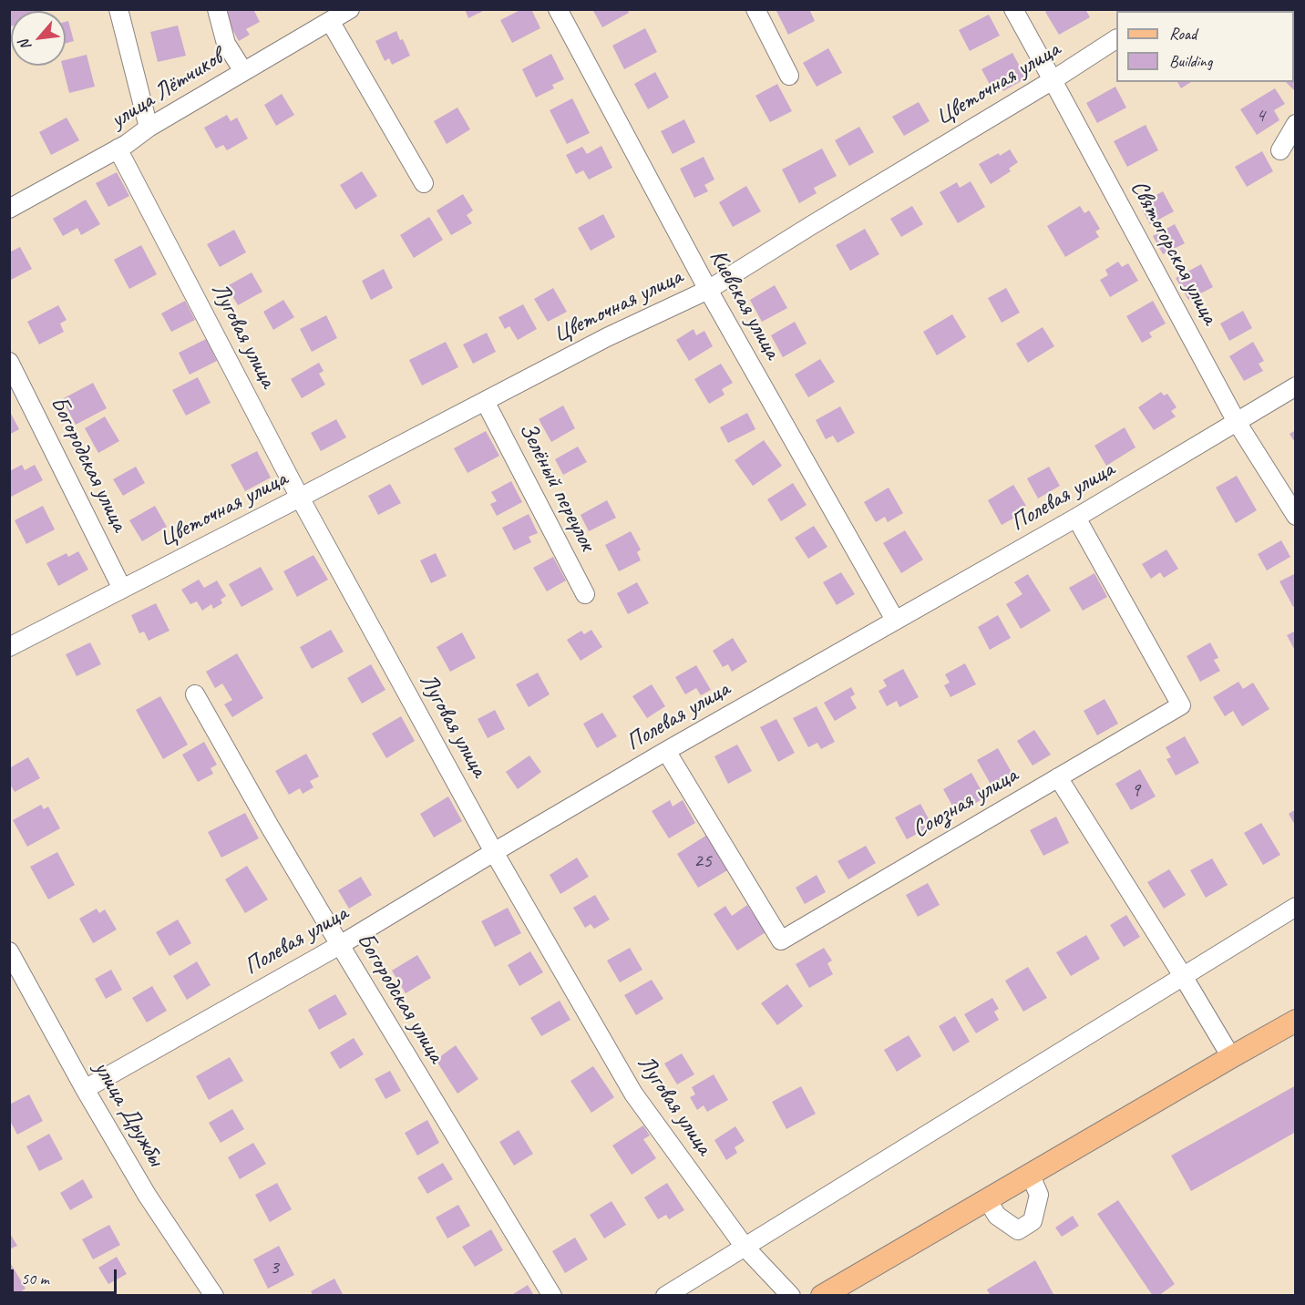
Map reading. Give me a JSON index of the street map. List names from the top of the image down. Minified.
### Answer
{"streets":{"street":["Цветочная улица","улица Лётчиков","Святогорская улица","Киевская улица","Луговая улица","Богородская улица","Зелёный переулок","Полевая улица","Союзная улица","улица Дружбы"]},"crossings":[["Цветочная улица","Святогорская улица"],["Цветочная улица","Киевская улица"],["Цветочная улица","Луговая улица"],["Цветочная улица","Богородская улица"],["Цветочная улица","Зелёный переулок"],["улица Лётчиков","Луговая улица"],["Святогорская улица","Полевая улица"],["Киевская улица","Полевая улица"],["Луговая улица","Полевая улица"],["Богородская улица","Полевая улица"],["Полевая улица","Союзная улица"],["Полевая улица","улица Дружбы"]],"house_numbers":["4","9","25","3"],"legend":["Road","Building"],"scale_bar":"50 m","north":"bottom left"}
